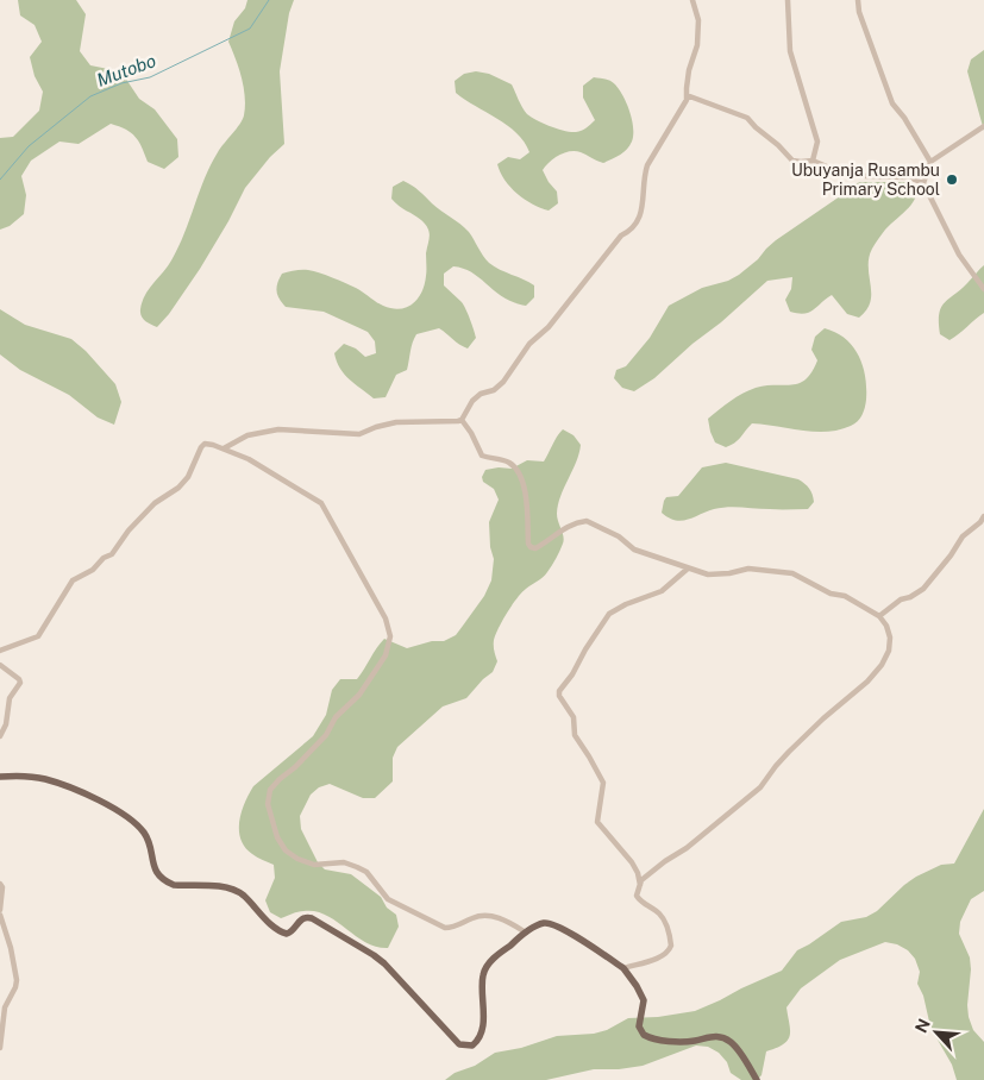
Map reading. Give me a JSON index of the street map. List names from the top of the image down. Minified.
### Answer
{"water":["Mutobo"],"places":["Ubuyanja Rusambu Primary School"],"north":"top left"}
